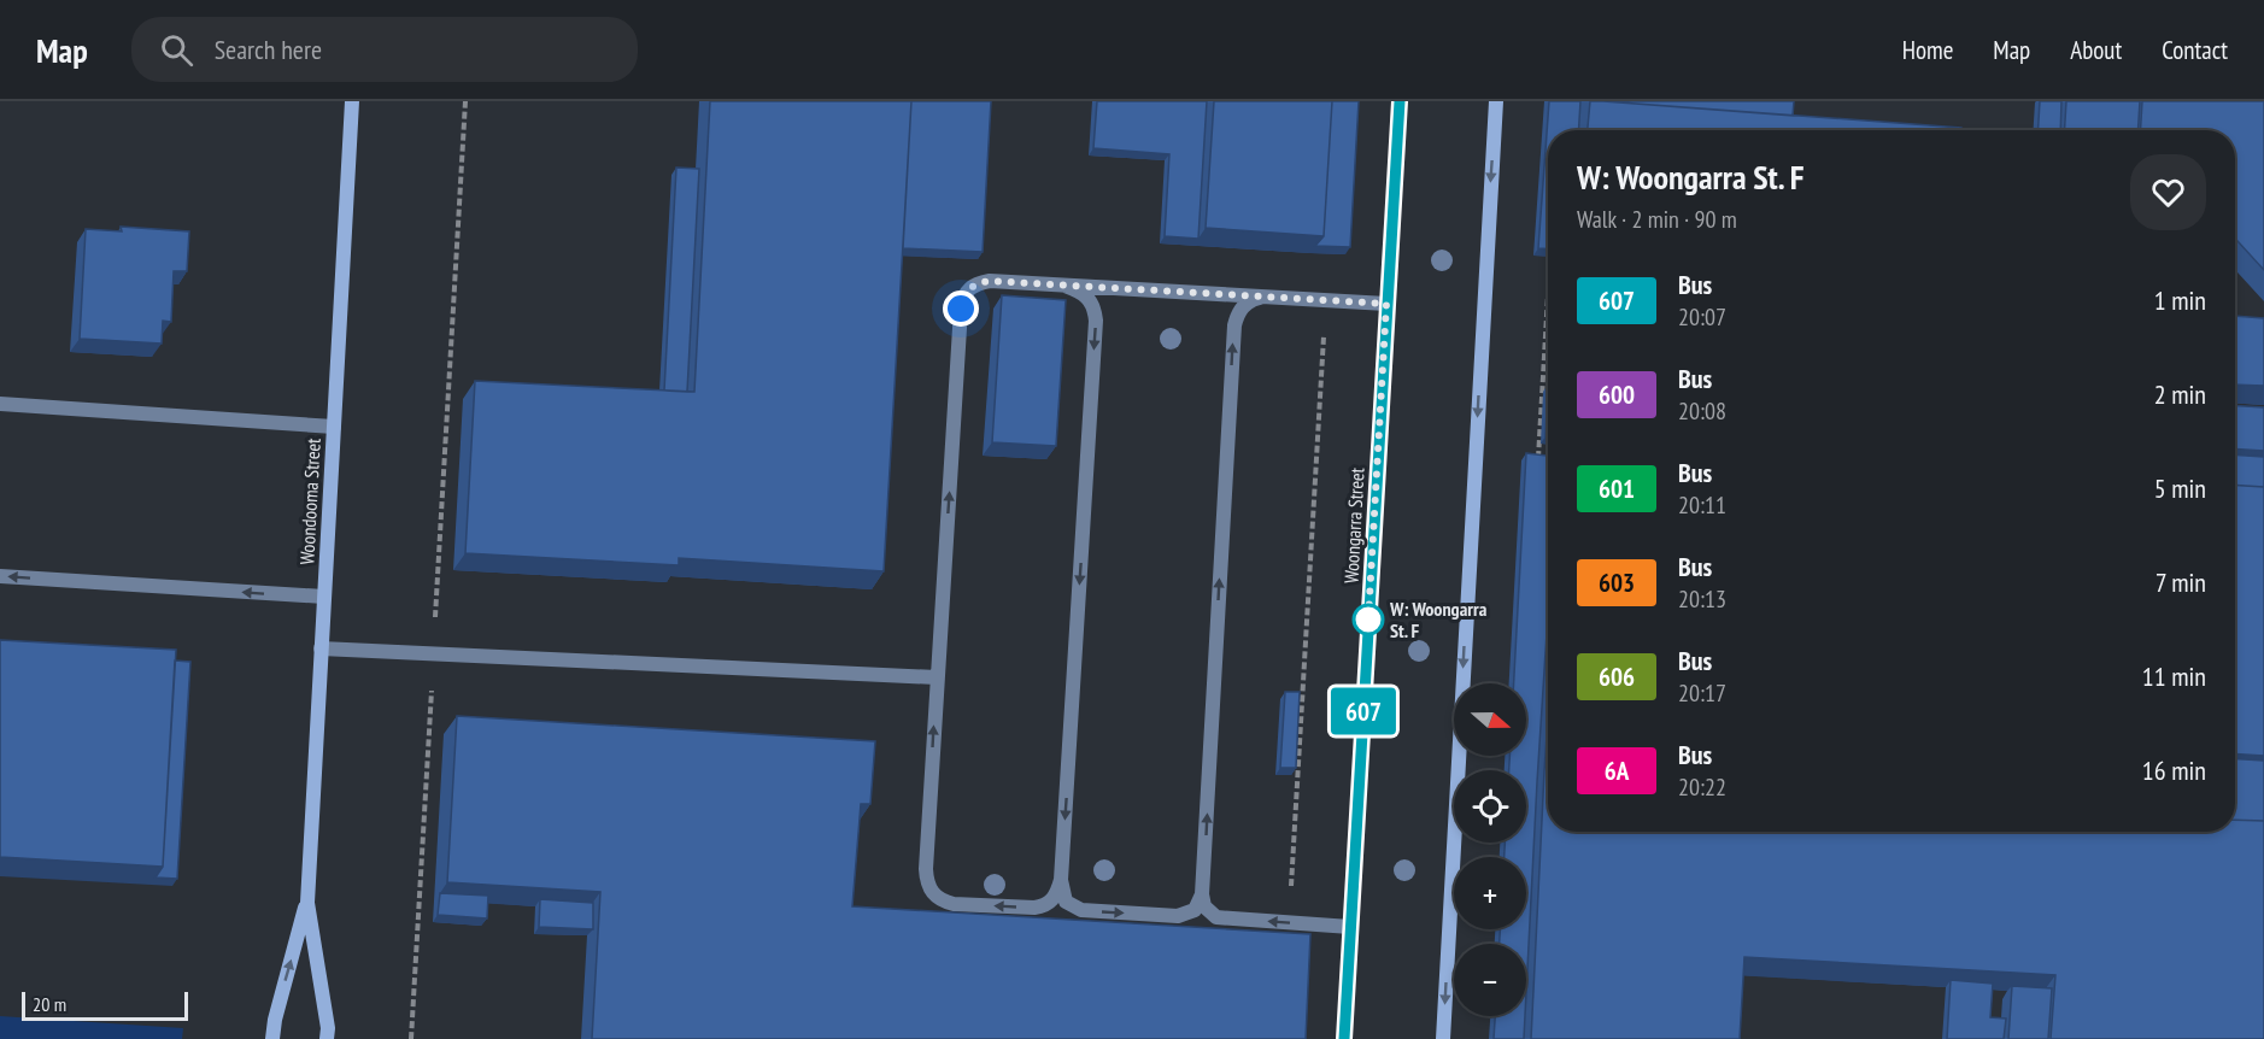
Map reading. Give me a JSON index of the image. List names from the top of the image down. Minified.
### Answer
{"streets":{"street":["Woondooma Street","Woongarra Street"]},"places":["W: Woongarra St. F"],"lines":["bus line 607"],"scale_bar":"20 m","north":"right","page":{"header":"Map","search":"Search here","nav":["Home","Map","About","Contact"],"on_map":"607","heading":["W: Woongarra St. F","Walk · 2 min · 90 m"],"list":[{"mark":"607","name":"Bus","note":"20:07","value":"1 min"},{"mark":"600","name":"Bus","note":"20:08","value":"2 min"},{"mark":"601","name":"Bus","note":"20:11","value":"5 min"},{"mark":"603","name":"Bus","note":"20:13","value":"7 min"},{"mark":"606","name":"Bus","note":"20:17","value":"11 min"},{"mark":"6A","name":"Bus","note":"20:22","value":"16 min"}],"map_buttons":["+","−"],"scale":"20 m"}}
